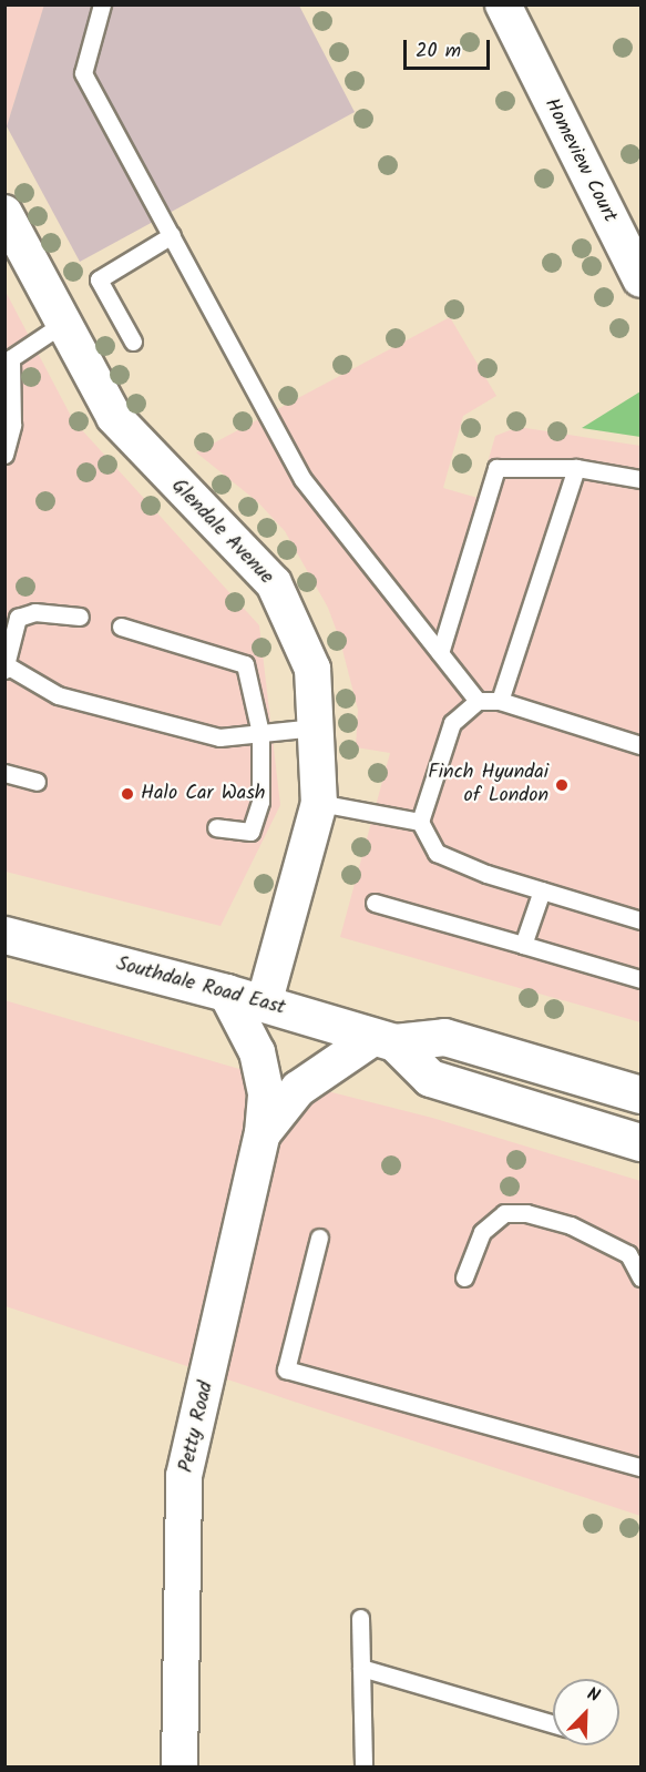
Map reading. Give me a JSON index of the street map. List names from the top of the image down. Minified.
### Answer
{"streets":{"main road":["Southdale Road East"],"street":["Homeview Court","Glendale Avenue","Petty Road"]},"crossings":[["Glendale Avenue","Southdale Road East"],["Southdale Road East","Petty Road"]],"places":["Finch Hyundai of London","Halo Car Wash"],"scale_bar":"20 m","north":"top right"}
